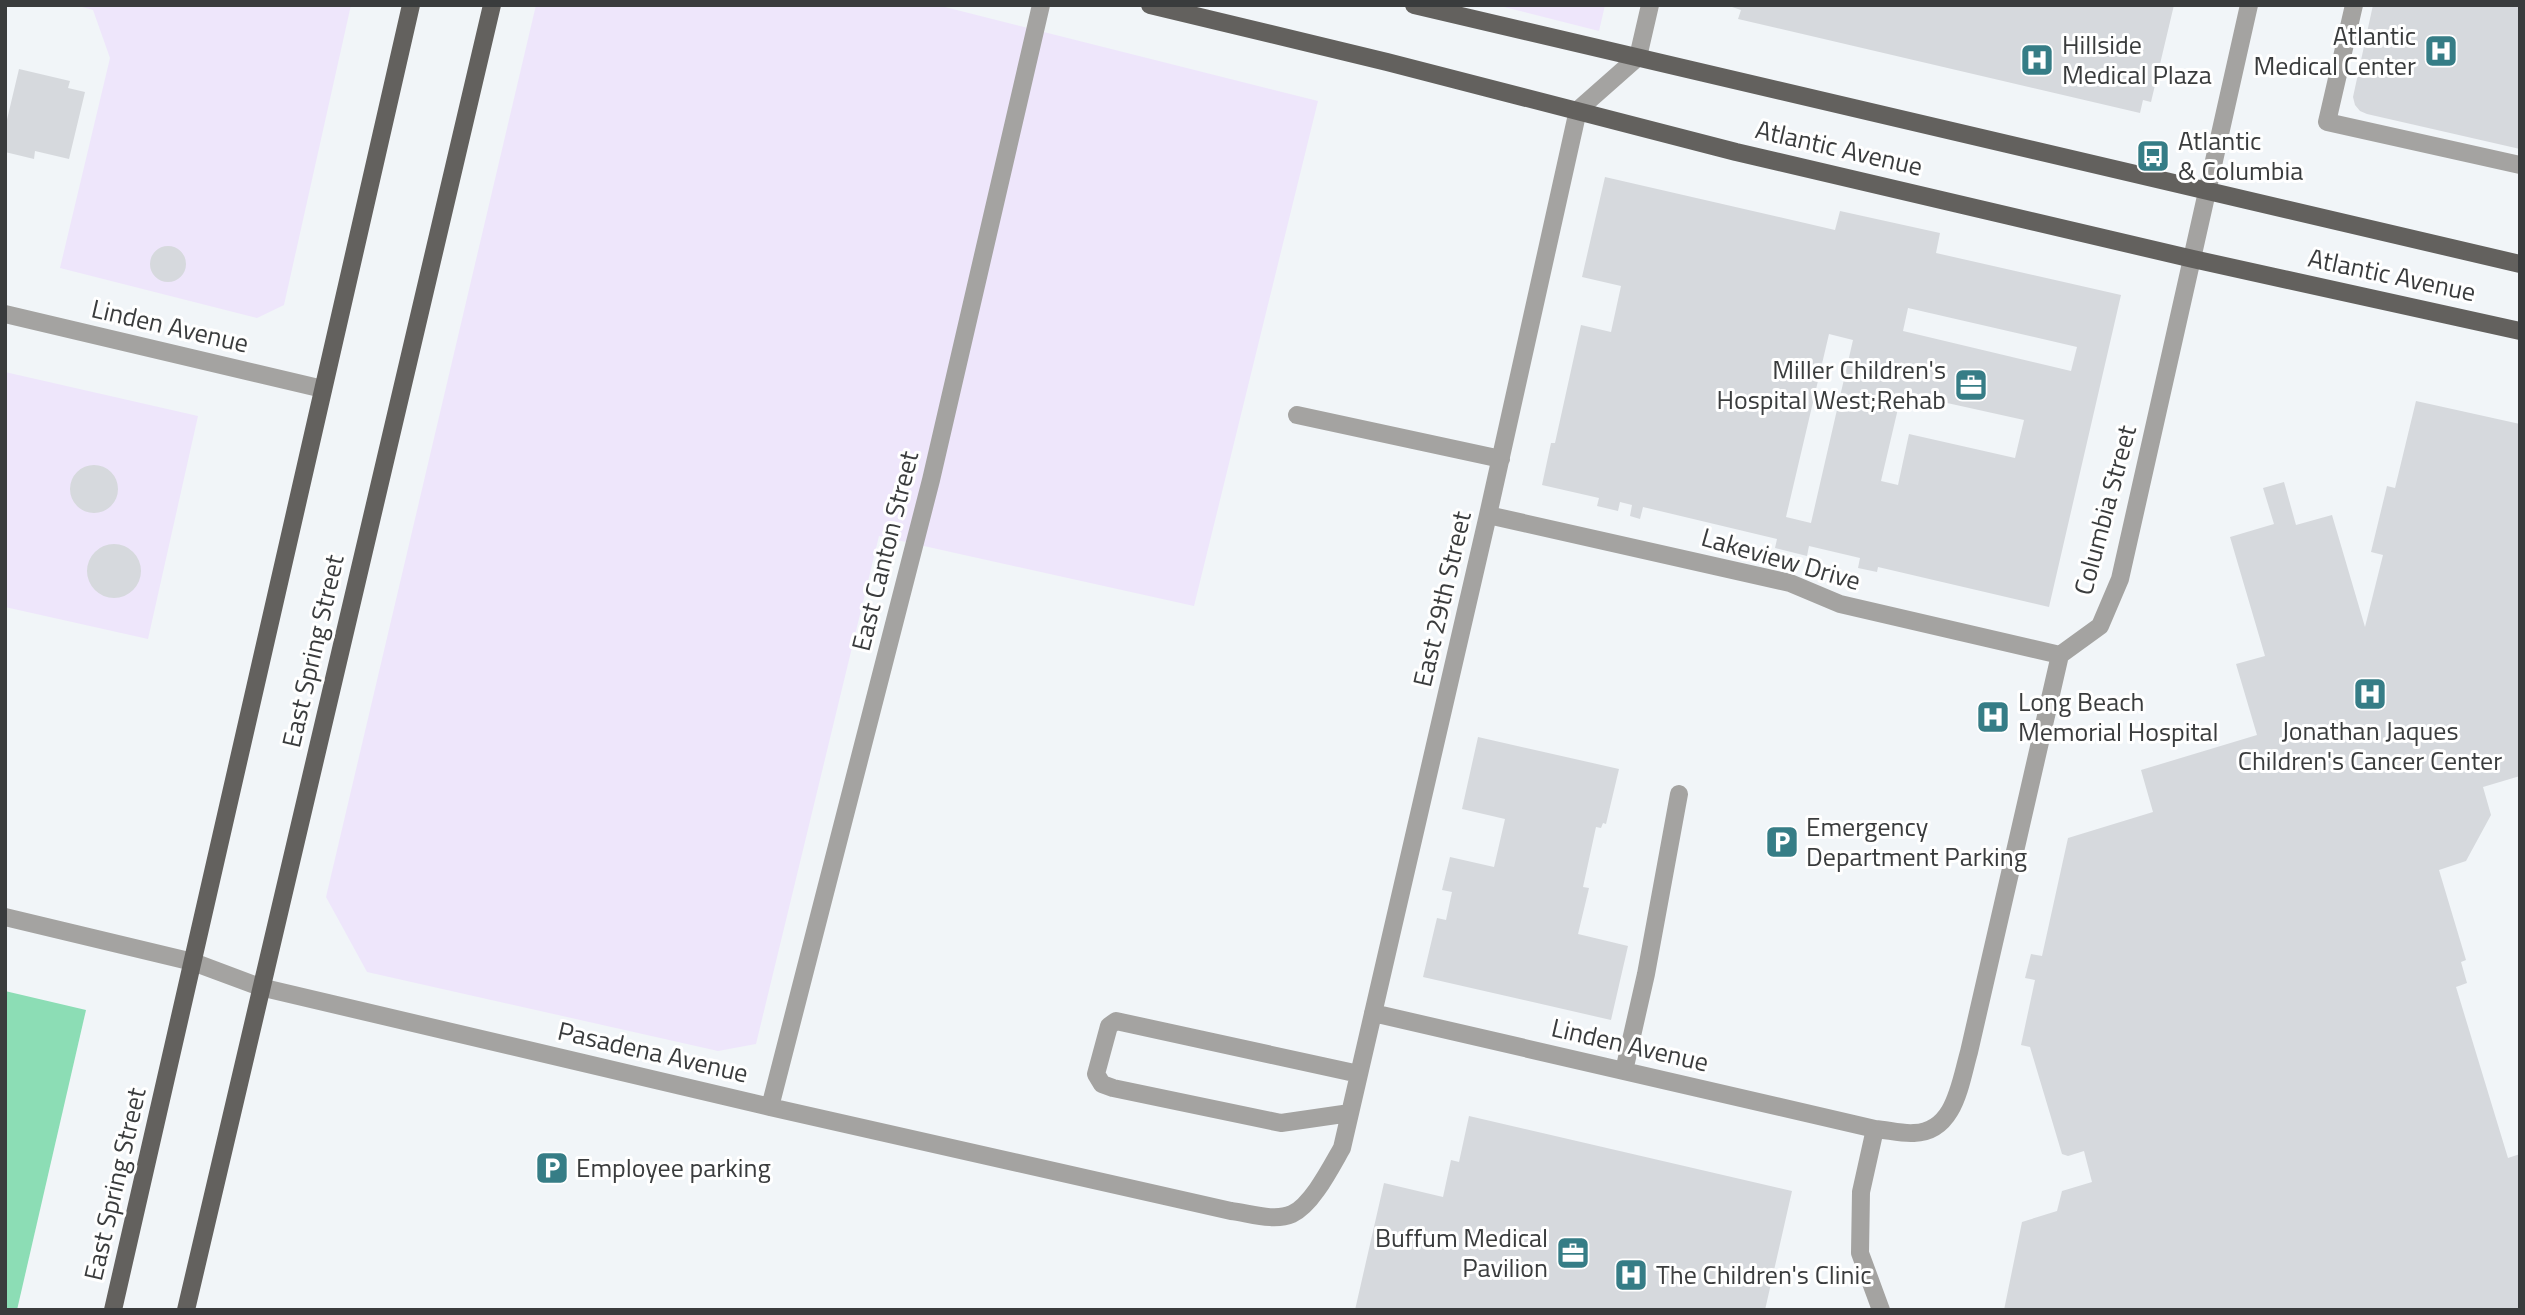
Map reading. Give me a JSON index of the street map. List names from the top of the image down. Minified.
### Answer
{"streets":{"main road":["Atlantic Avenue","East Spring Street"],"street":["Linden Avenue","Columbia Street","East Canton Street","Lakeview Drive","East 29th Street","Pasadena Avenue"]},"crossings":[["Atlantic Avenue","Columbia Street"],["Atlantic Avenue","East 29th Street"],["Linden Avenue","East 29th Street"],["Linden Avenue","East Spring Street"],["Columbia Street","Lakeview Drive"],["East Canton Street","Pasadena Avenue"],["Lakeview Drive","East 29th Street"],["East 29th Street","Pasadena Avenue"],["East Spring Street","Pasadena Avenue"]],"places":{"hospital":["Atlantic Medical Center","Hillside Medical Plaza","Jonathan Jaques Children's Cancer Center","Long Beach Memorial Hospital","The Children's Clinic"],"bus stop":["Atlantic & Columbia"],"office":["Miller Children's Hospital West;Rehab","Buffum Medical Pavilion"],"parking":["Emergency Department Parking","Employee parking"]}}
